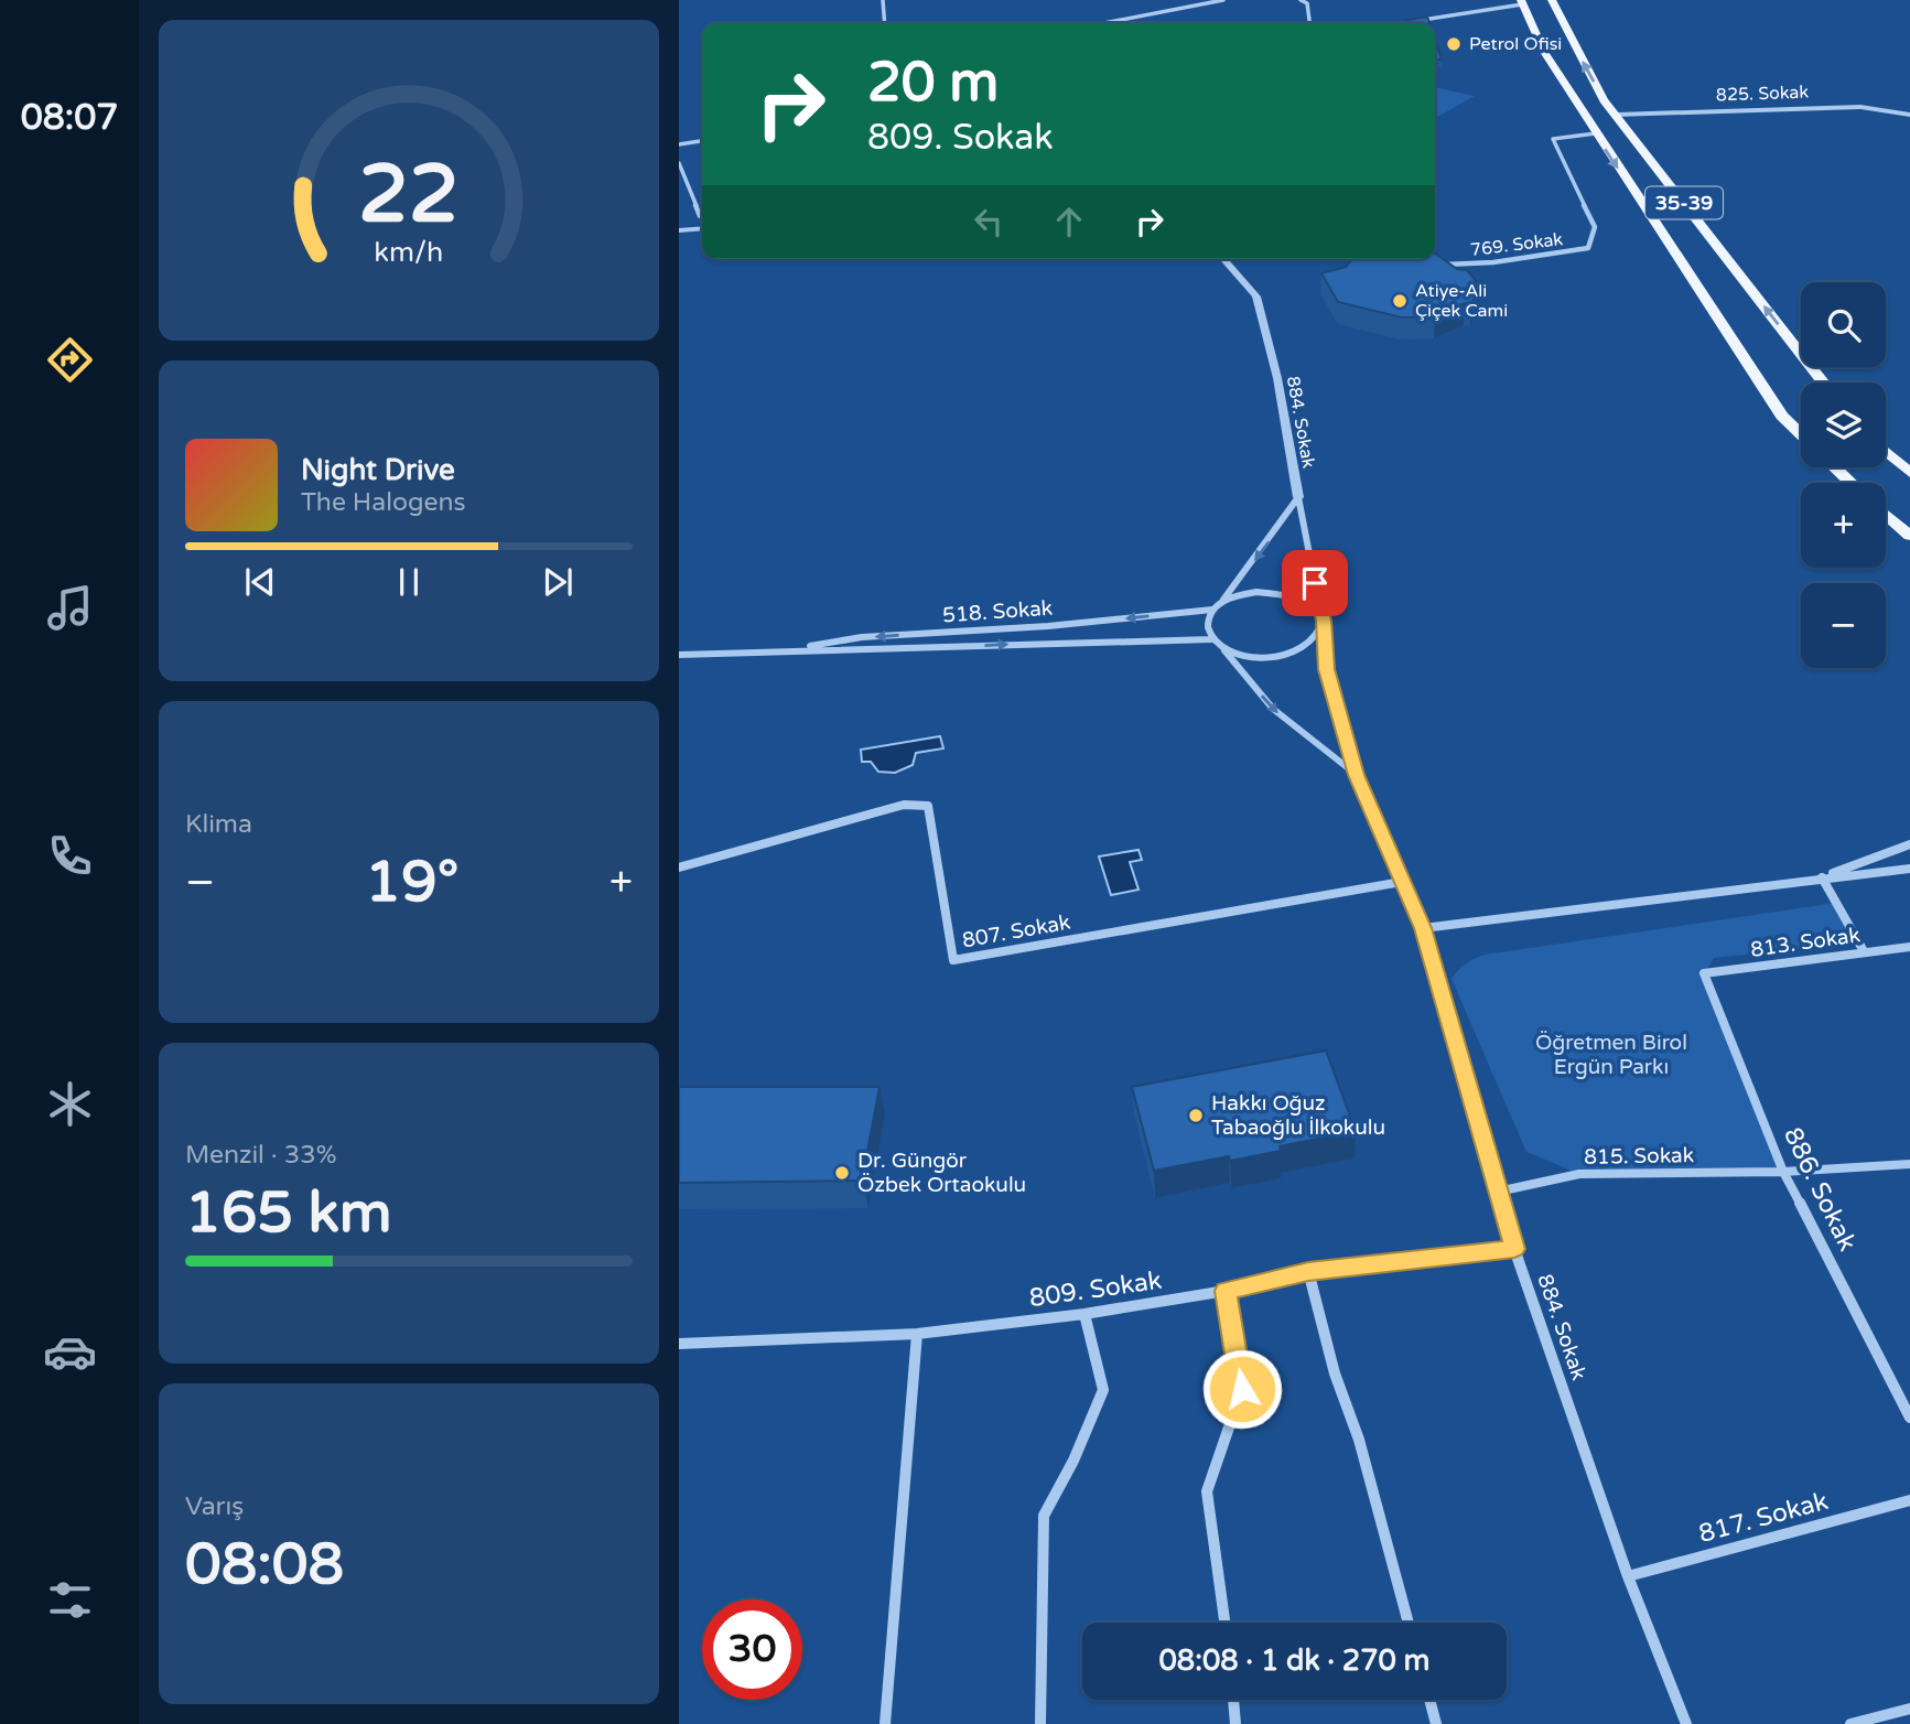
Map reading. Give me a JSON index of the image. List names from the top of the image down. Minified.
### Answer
{"streets":{"main road":["35-39"],"street":["825. Sokak","769. Sokak","884. Sokak","518. Sokak","807. Sokak","813. Sokak","815. Sokak","886. Sokak","809. Sokak","817. Sokak"]},"crossings":[["825. Sokak","35-39"],["35-39","769. Sokak"],["884. Sokak","518. Sokak"],["884. Sokak","807. Sokak"],["884. Sokak","815. Sokak"],["884. Sokak","809. Sokak"],["884. Sokak","817. Sokak"],["813. Sokak","886. Sokak"],["815. Sokak","886. Sokak"]],"parks":["Öğretmen Birol Ergün Parkı"],"places":["Petrol Ofisi","Atiye-Ali Çiçek Cami","Hakkı Oğuz Tabaoğlu İlkokulu","Dr. Güngör Özbek Ortaokulu"],"page":{"tabs":"08:07","turn":["20 m","809. Sokak"],"map_buttons":["+","−"],"song":["Night Drive","The Halogens"],"tile":["Klima",["Menzil · 33%","165 km"],["Varış","08:08"]],"heat":["−","19°","+"],"limit":"30","trip":"08:08 · 1 dk · 270 m","gauge":["22","km/h"]}}
